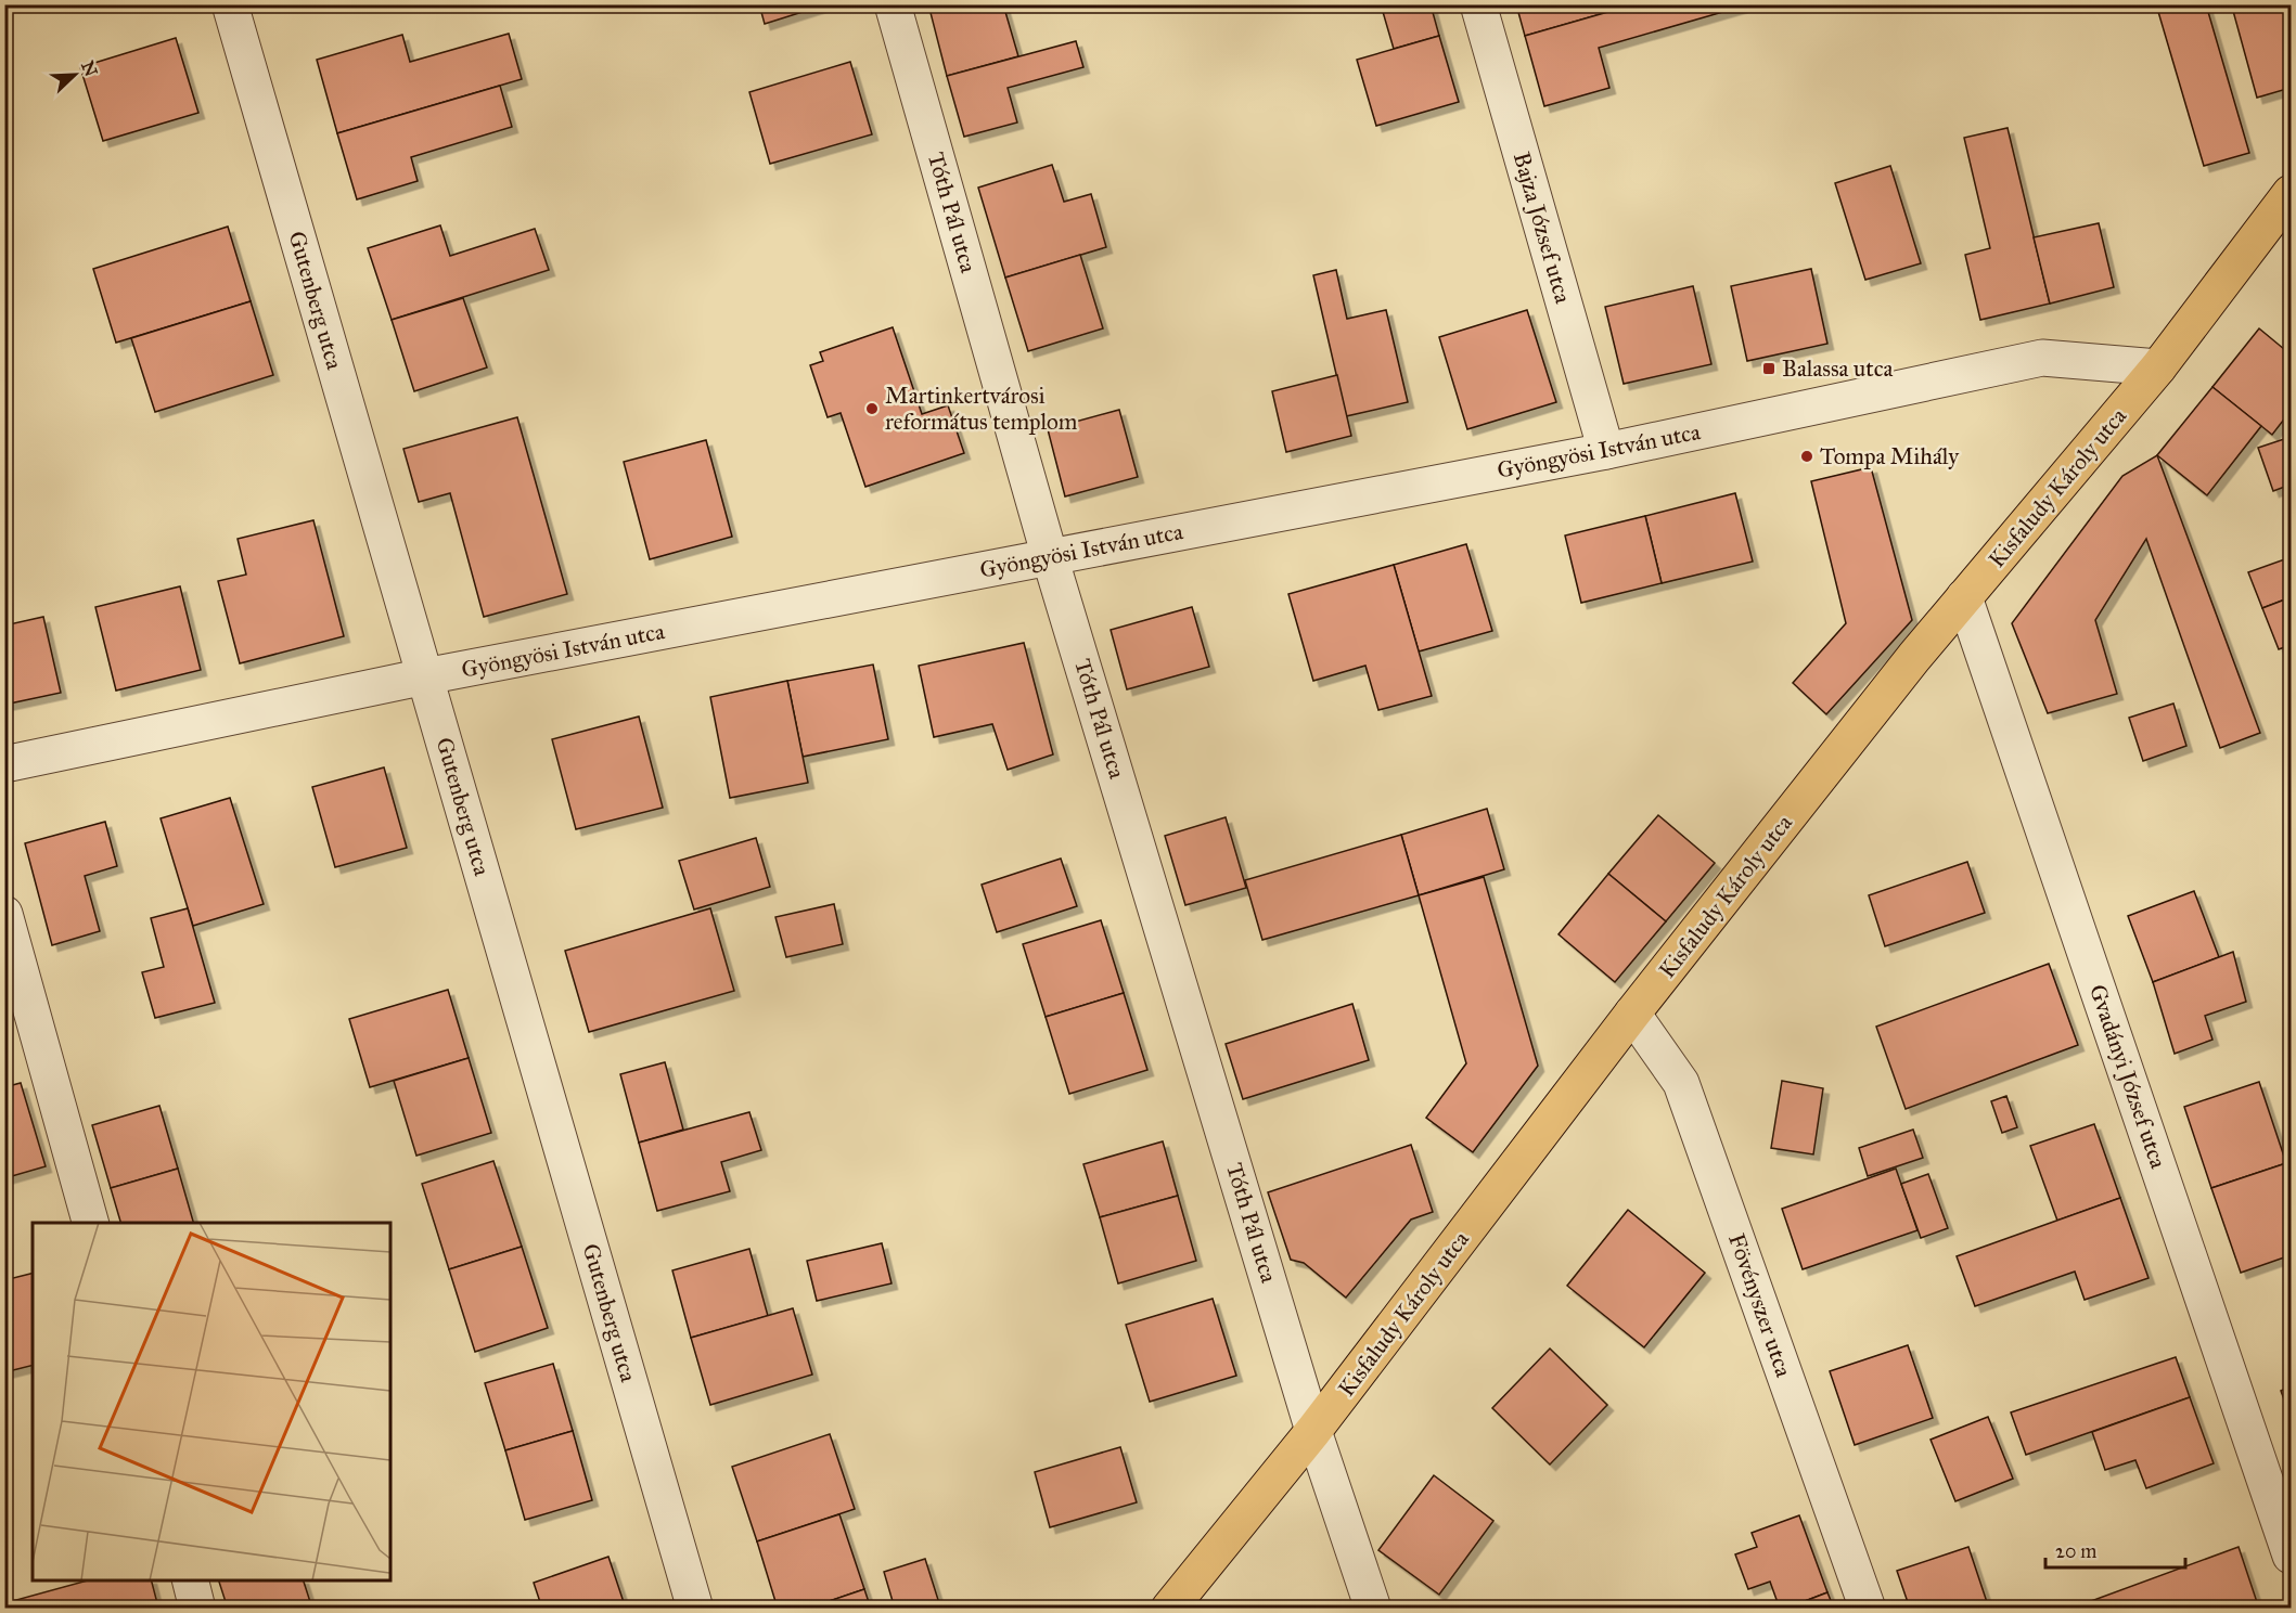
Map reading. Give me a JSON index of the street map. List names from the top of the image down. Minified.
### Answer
{"streets":{"main road":["Kisfaludy Károly utca"],"street":["Tóth Pál utca","Bajza József utca","Gutenberg utca","Gyöngyösi István utca","Gvadányi József utca","Fövényszer utca"]},"crossings":[["Tóth Pál utca","Gyöngyösi István utca"],["Tóth Pál utca","Kisfaludy Károly utca"],["Bajza József utca","Gyöngyösi István utca"],["Gutenberg utca","Gyöngyösi István utca"],["Gyöngyösi István utca","Kisfaludy Károly utca"],["Kisfaludy Károly utca","Gvadányi József utca"],["Kisfaludy Károly utca","Fövényszer utca"]],"places":{"transit":["Balassa utca"],"other":["Martinkertvárosi református templom","Tompa Mihály"]},"scale_bar":"20 m","north":"top right"}
